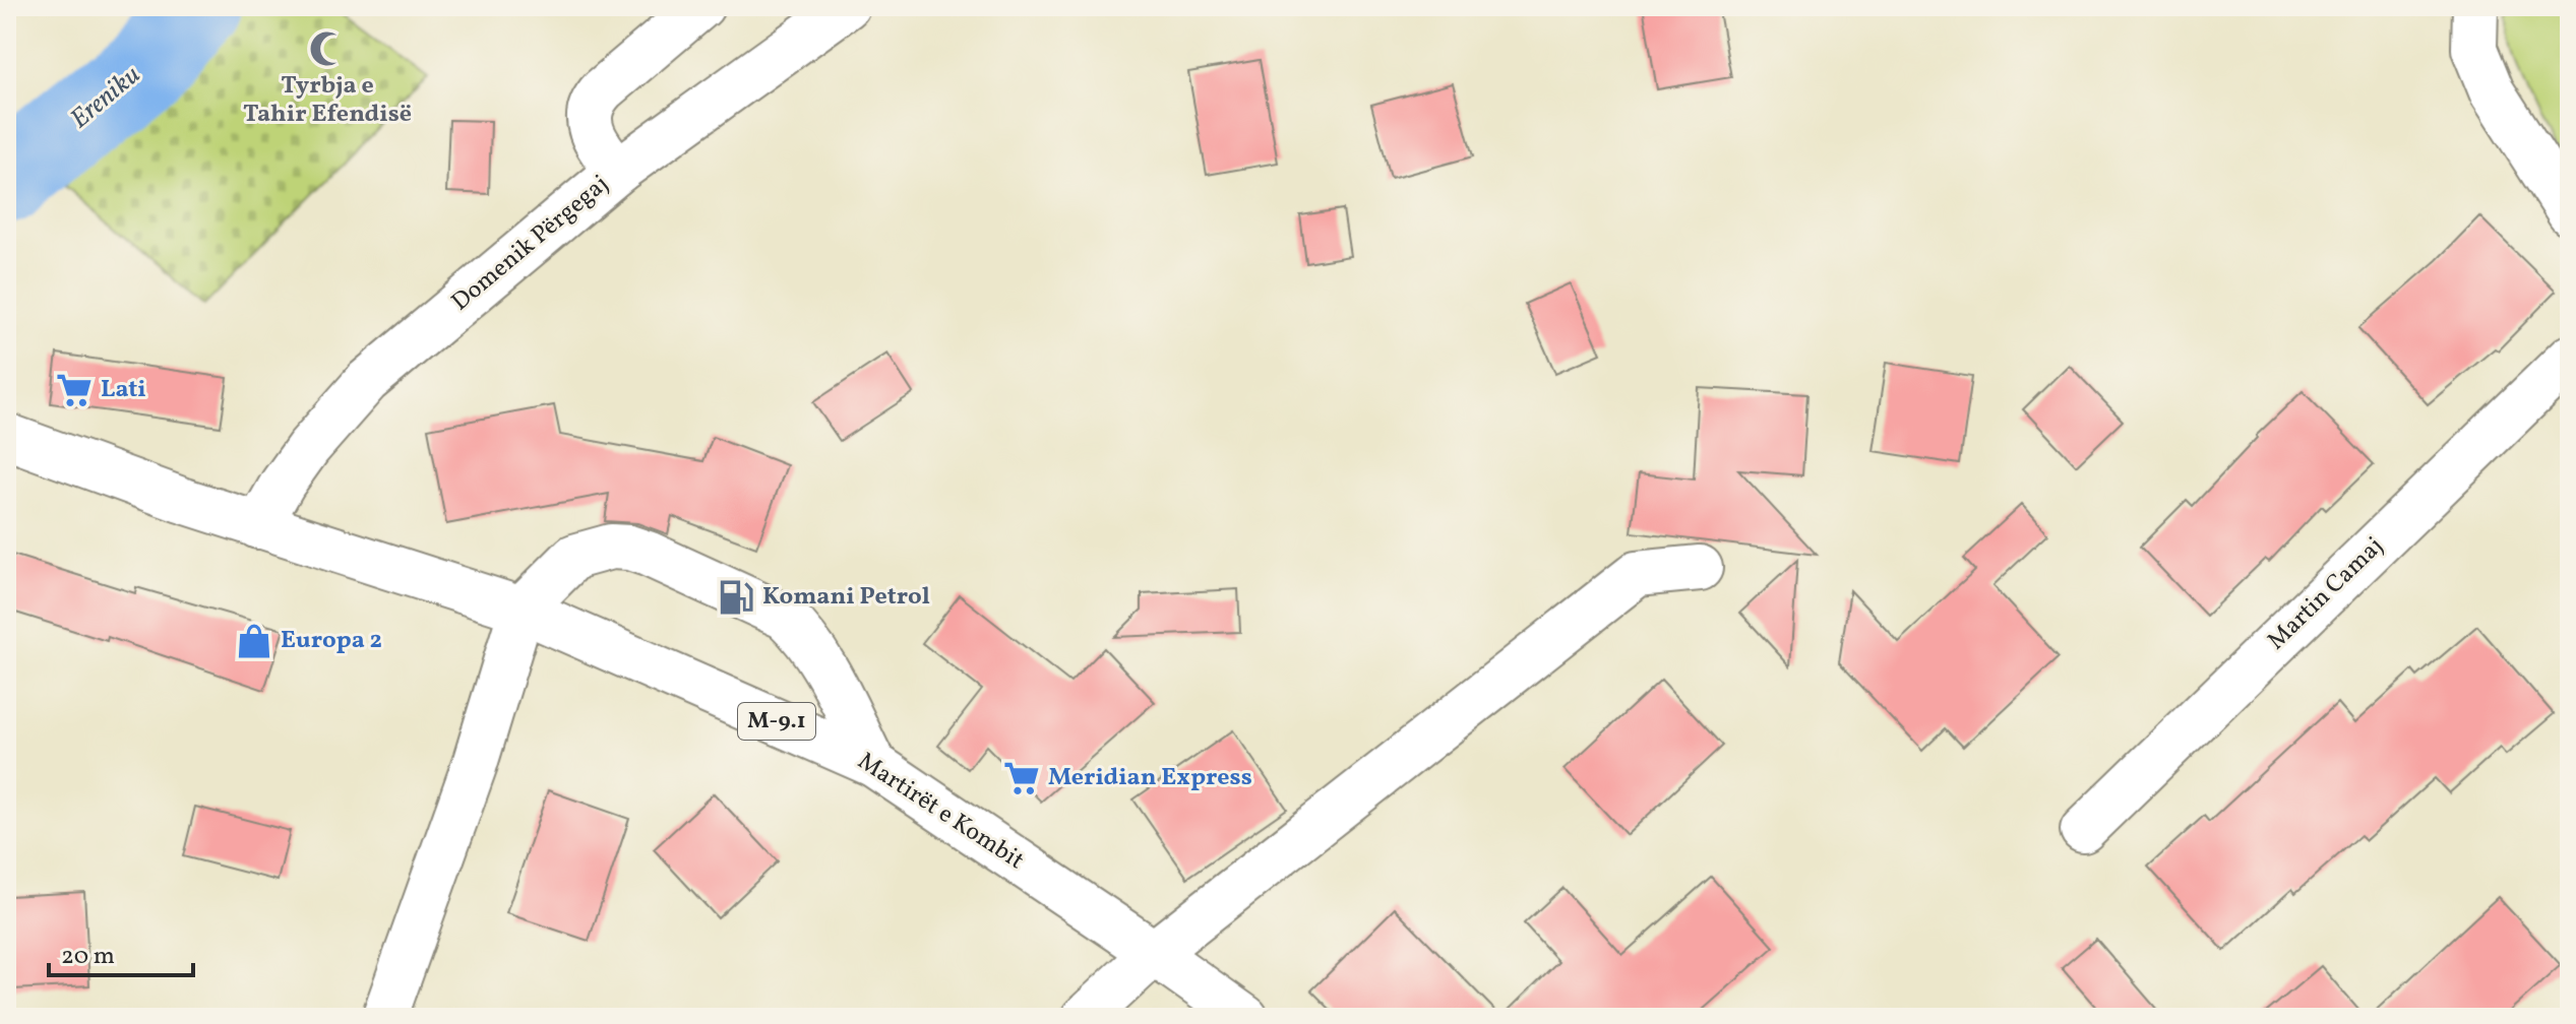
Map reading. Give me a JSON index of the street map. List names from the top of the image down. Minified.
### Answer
{"streets":{"main road":["Domenik Përgegaj","Martin Camaj","M-9.1","Martirët e Kombit"]},"crossings":[["Domenik Përgegaj","M-9.1"],["Domenik Përgegaj","Martirët e Kombit"],["M-9.1","Martirët e Kombit"]],"water":["Ereniku"],"places":{"mosque":["Tyrbja e Tahir Efendisë"],"supermarket":["Lati","Meridian Express"],"fuel station":["Komani Petrol"],"shop":["Europa 2"]},"scale_bar":"20 m"}
